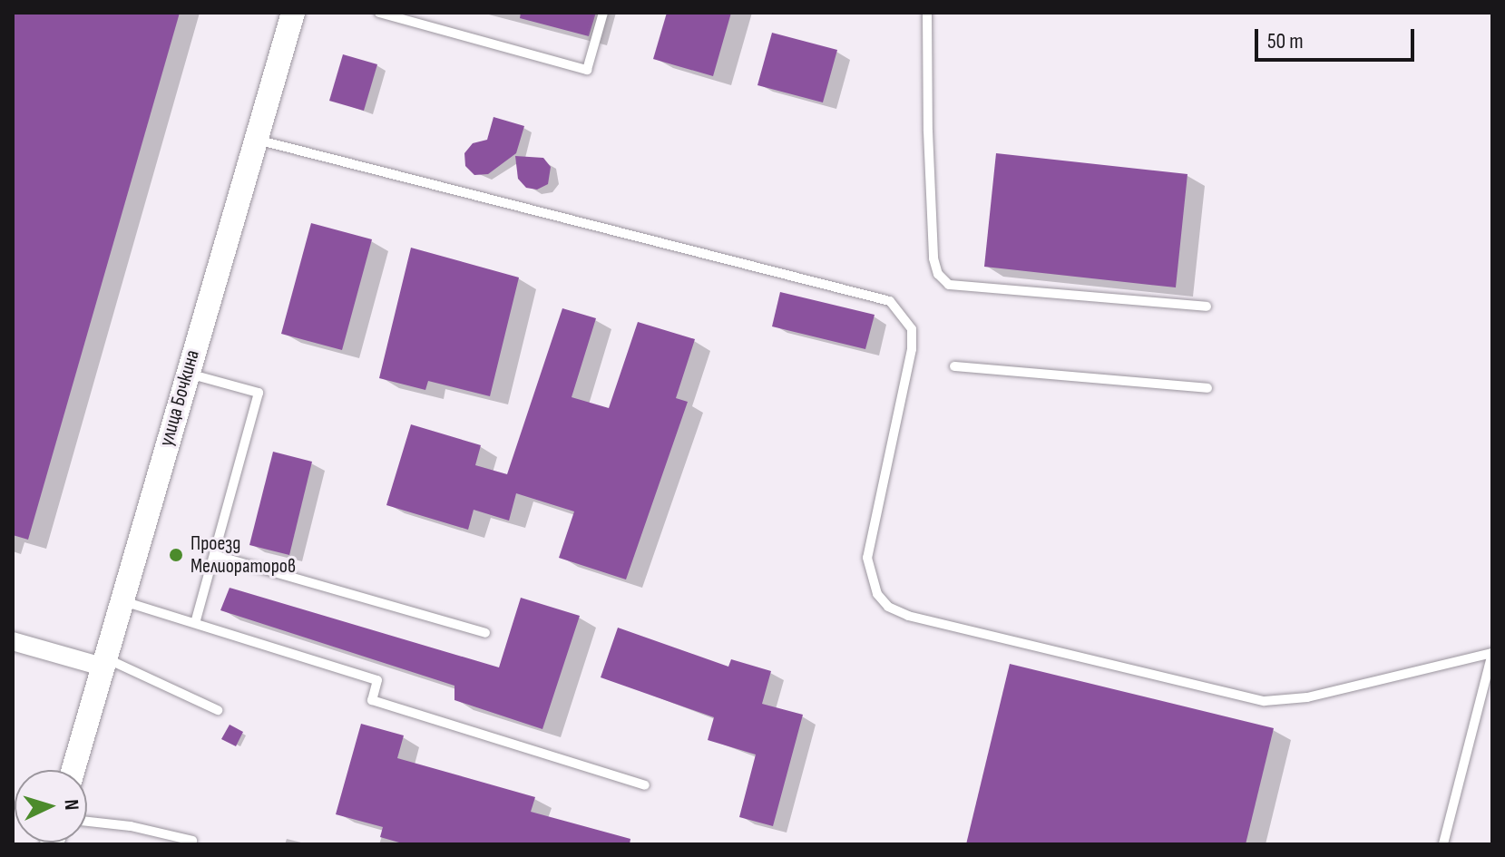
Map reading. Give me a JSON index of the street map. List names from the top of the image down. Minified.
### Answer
{"streets":{"street":["улица Бочкина"]},"places":["Проезд Мелиораторов"],"scale_bar":"50 m","north":"right"}
